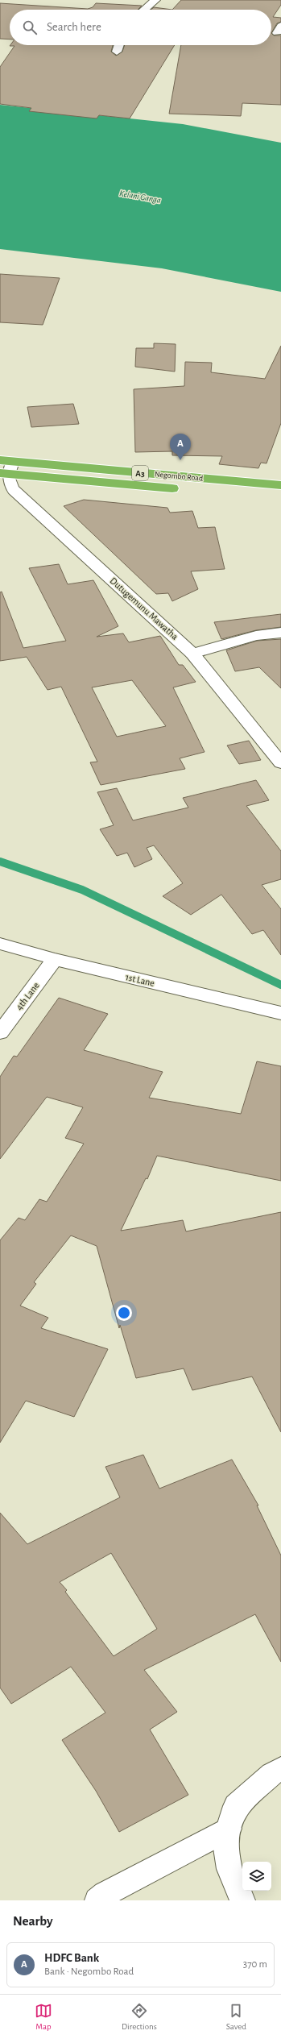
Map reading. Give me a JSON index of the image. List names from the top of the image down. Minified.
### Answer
{"streets":{"highway":["A3","Negombo Road"],"street":["Dutugemunu Mawatha","1st Lane","4th Lane"]},"crossings":[["Negombo Road","Dutugemunu Mawatha"],["1st Lane","4th Lane"]],"water":["Kelani Ganga"],"page":{"search":"Search here","pins":"A","heading":"Nearby","list":[{"mark":"A","name":"HDFC Bank","note":"Bank · Negombo Road","value":"370 m"}],"nav":["Map","Directions","Saved"]}}
